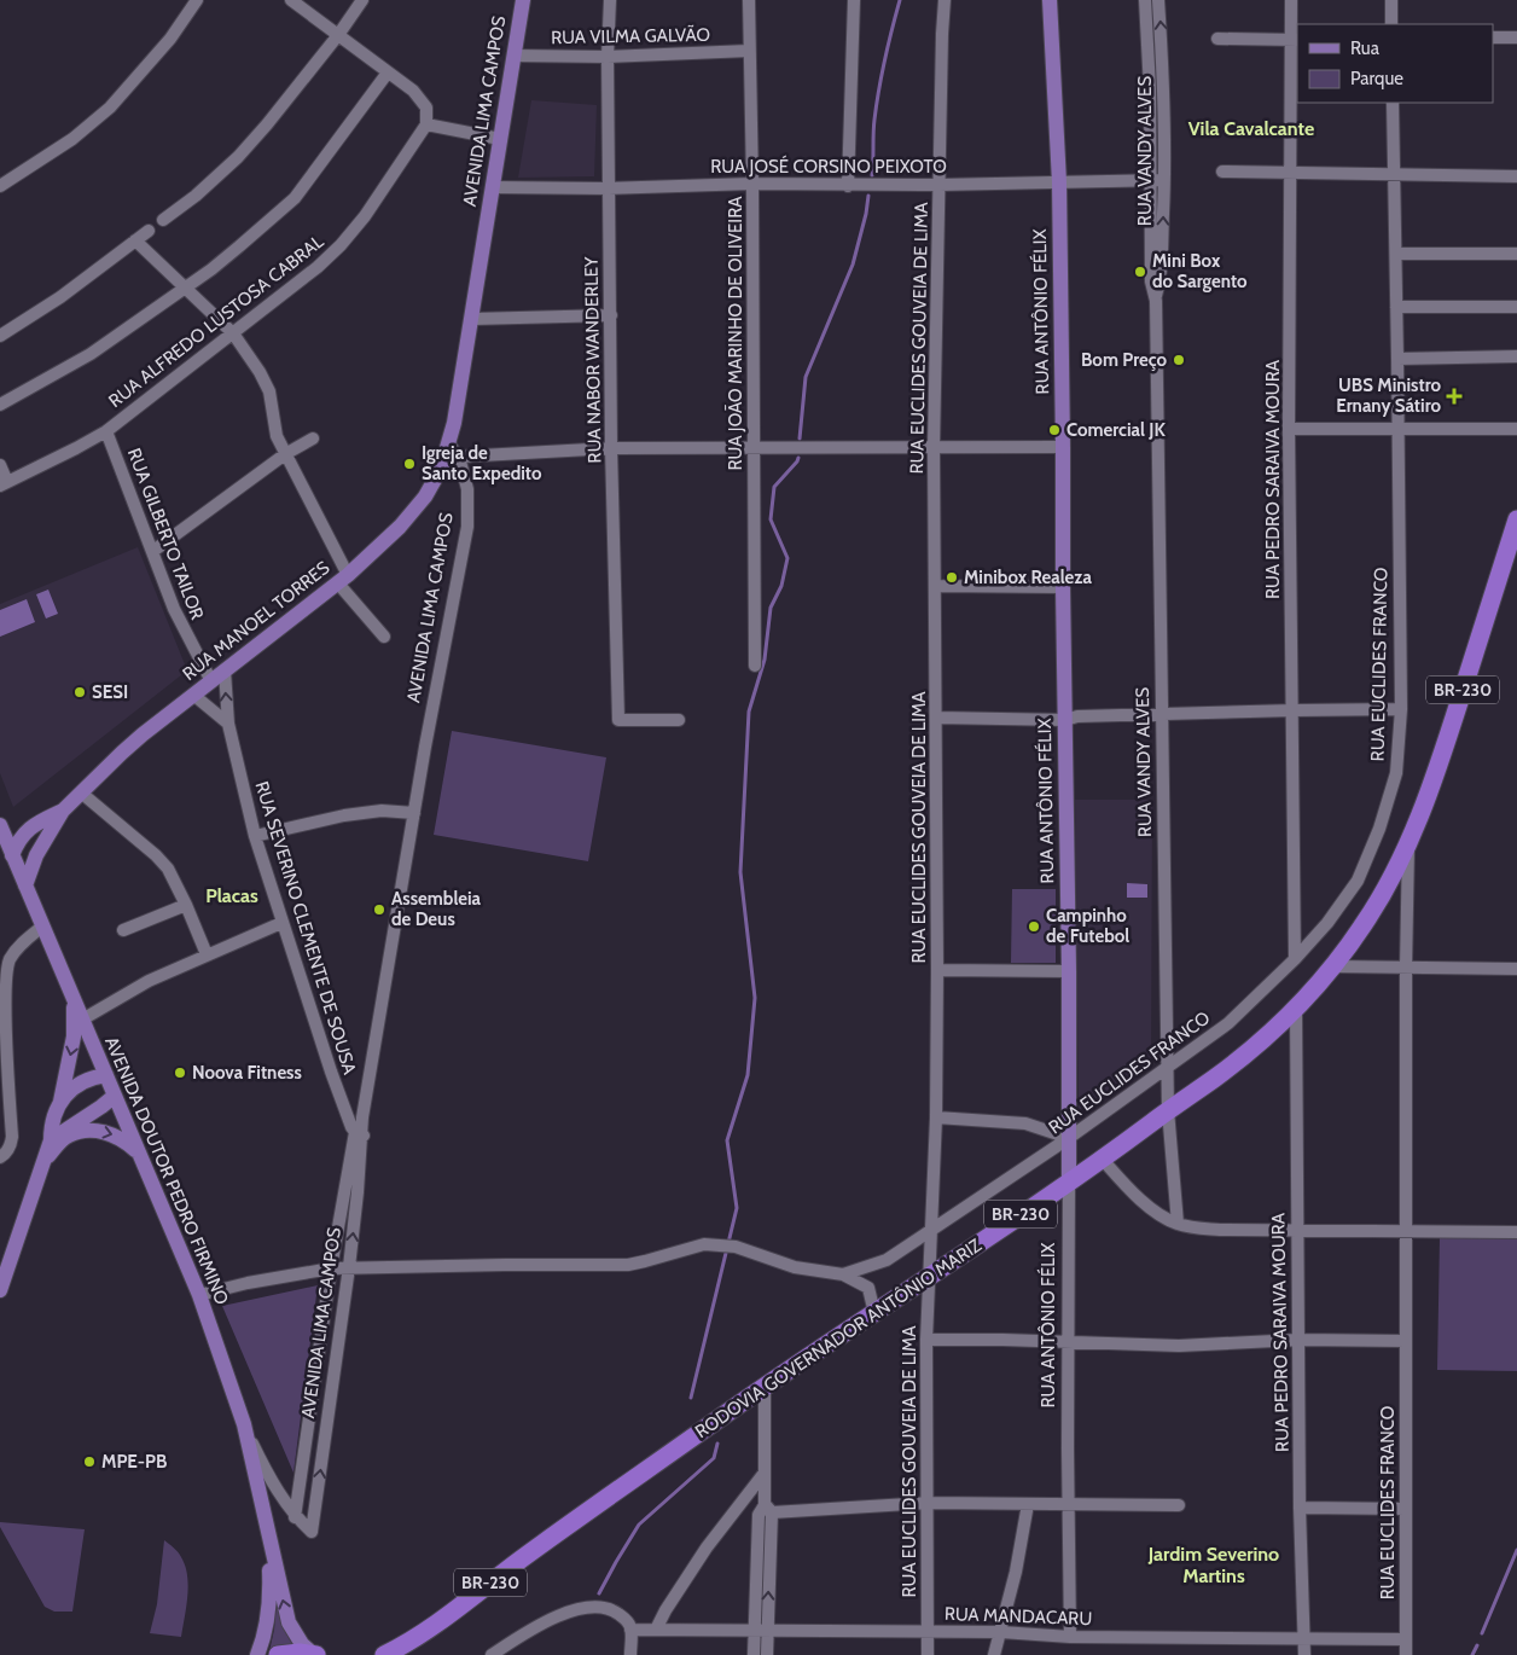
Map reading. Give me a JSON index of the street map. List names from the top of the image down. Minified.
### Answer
{"streets":{"highway":["BR-230","RODOVIA GOVERNADOR ANTÔNIO MARIZ"],"main road":["AVENIDA LIMA CAMPOS","RUA ANTÔNIO FÉLIX","RUA MANOEL TORRES","AVENIDA DOUTOR PEDRO FIRMINO"],"street":["RUA VILMA GALVÃO","RUA VANDY ALVES","RUA JOSÉ CORSINO PEIXOTO","RUA ALFREDO LUSTOSA CABRAL","RUA JOÃO MARINHO DE OLIVEIRA","RUA EUCLIDES GOUVEIA DE LIMA","RUA NABOR WANDERLEY","RUA PEDRO SARAIVA MOURA","RUA GILBERTO TAILOR","RUA EUCLIDES FRANCO","RUA SEVERINO CLEMENTE DE SOUSA","RUA MANDACARU"]},"crossings":[["RUA VILMA GALVÃO","AVENIDA LIMA CAMPOS"],["RUA VILMA GALVÃO","RUA JOÃO MARINHO DE OLIVEIRA"],["RUA VILMA GALVÃO","RUA NABOR WANDERLEY"],["AVENIDA LIMA CAMPOS","RUA JOSÉ CORSINO PEIXOTO"],["AVENIDA LIMA CAMPOS","RUA MANOEL TORRES"],["AVENIDA LIMA CAMPOS","RUA SEVERINO CLEMENTE DE SOUSA"],["RUA VANDY ALVES","RUA JOSÉ CORSINO PEIXOTO"],["RUA VANDY ALVES","RUA EUCLIDES FRANCO"],["RUA VANDY ALVES","RODOVIA GOVERNADOR ANTÔNIO MARIZ"],["RUA JOSÉ CORSINO PEIXOTO","RUA ANTÔNIO FÉLIX"],["RUA JOSÉ CORSINO PEIXOTO","RUA JOÃO MARINHO DE OLIVEIRA"],["RUA JOSÉ CORSINO PEIXOTO","RUA EUCLIDES GOUVEIA DE LIMA"],["RUA JOSÉ CORSINO PEIXOTO","RUA NABOR WANDERLEY"],["RUA ANTÔNIO FÉLIX","RUA EUCLIDES FRANCO"],["RUA ANTÔNIO FÉLIX","RODOVIA GOVERNADOR ANTÔNIO MARIZ"],["RUA ANTÔNIO FÉLIX","RUA MANDACARU"],["RUA ALFREDO LUSTOSA CABRAL","RUA GILBERTO TAILOR"],["RUA EUCLIDES GOUVEIA DE LIMA","RUA EUCLIDES FRANCO"],["RUA EUCLIDES GOUVEIA DE LIMA","RODOVIA GOVERNADOR ANTÔNIO MARIZ"],["RUA EUCLIDES GOUVEIA DE LIMA","RUA MANDACARU"],["RUA PEDRO SARAIVA MOURA","RUA EUCLIDES FRANCO"],["RUA PEDRO SARAIVA MOURA","RODOVIA GOVERNADOR ANTÔNIO MARIZ"],["RUA PEDRO SARAIVA MOURA","RUA MANDACARU"],["RUA GILBERTO TAILOR","RUA MANOEL TORRES"],["RUA MANOEL TORRES","RUA SEVERINO CLEMENTE DE SOUSA"],["RUA MANOEL TORRES","AVENIDA DOUTOR PEDRO FIRMINO"],["RUA EUCLIDES FRANCO","RODOVIA GOVERNADOR ANTÔNIO MARIZ"],["RUA EUCLIDES FRANCO","RUA MANDACARU"]],"districts":["Vila Cavalcante","Placas","Jardim Severino Martins"],"places":{"other":["Mini Box do Sargento","Bom Preço","Comercial JK","Igreja de Santo Expedito","Minibox Realeza","SESI","Assembleia de Deus","Campinho de Futebol","Noova Fitness","MPE-PB"],"health":["UBS Ministro Ernany Sátiro"]},"legend":["Rua","Parque"]}
